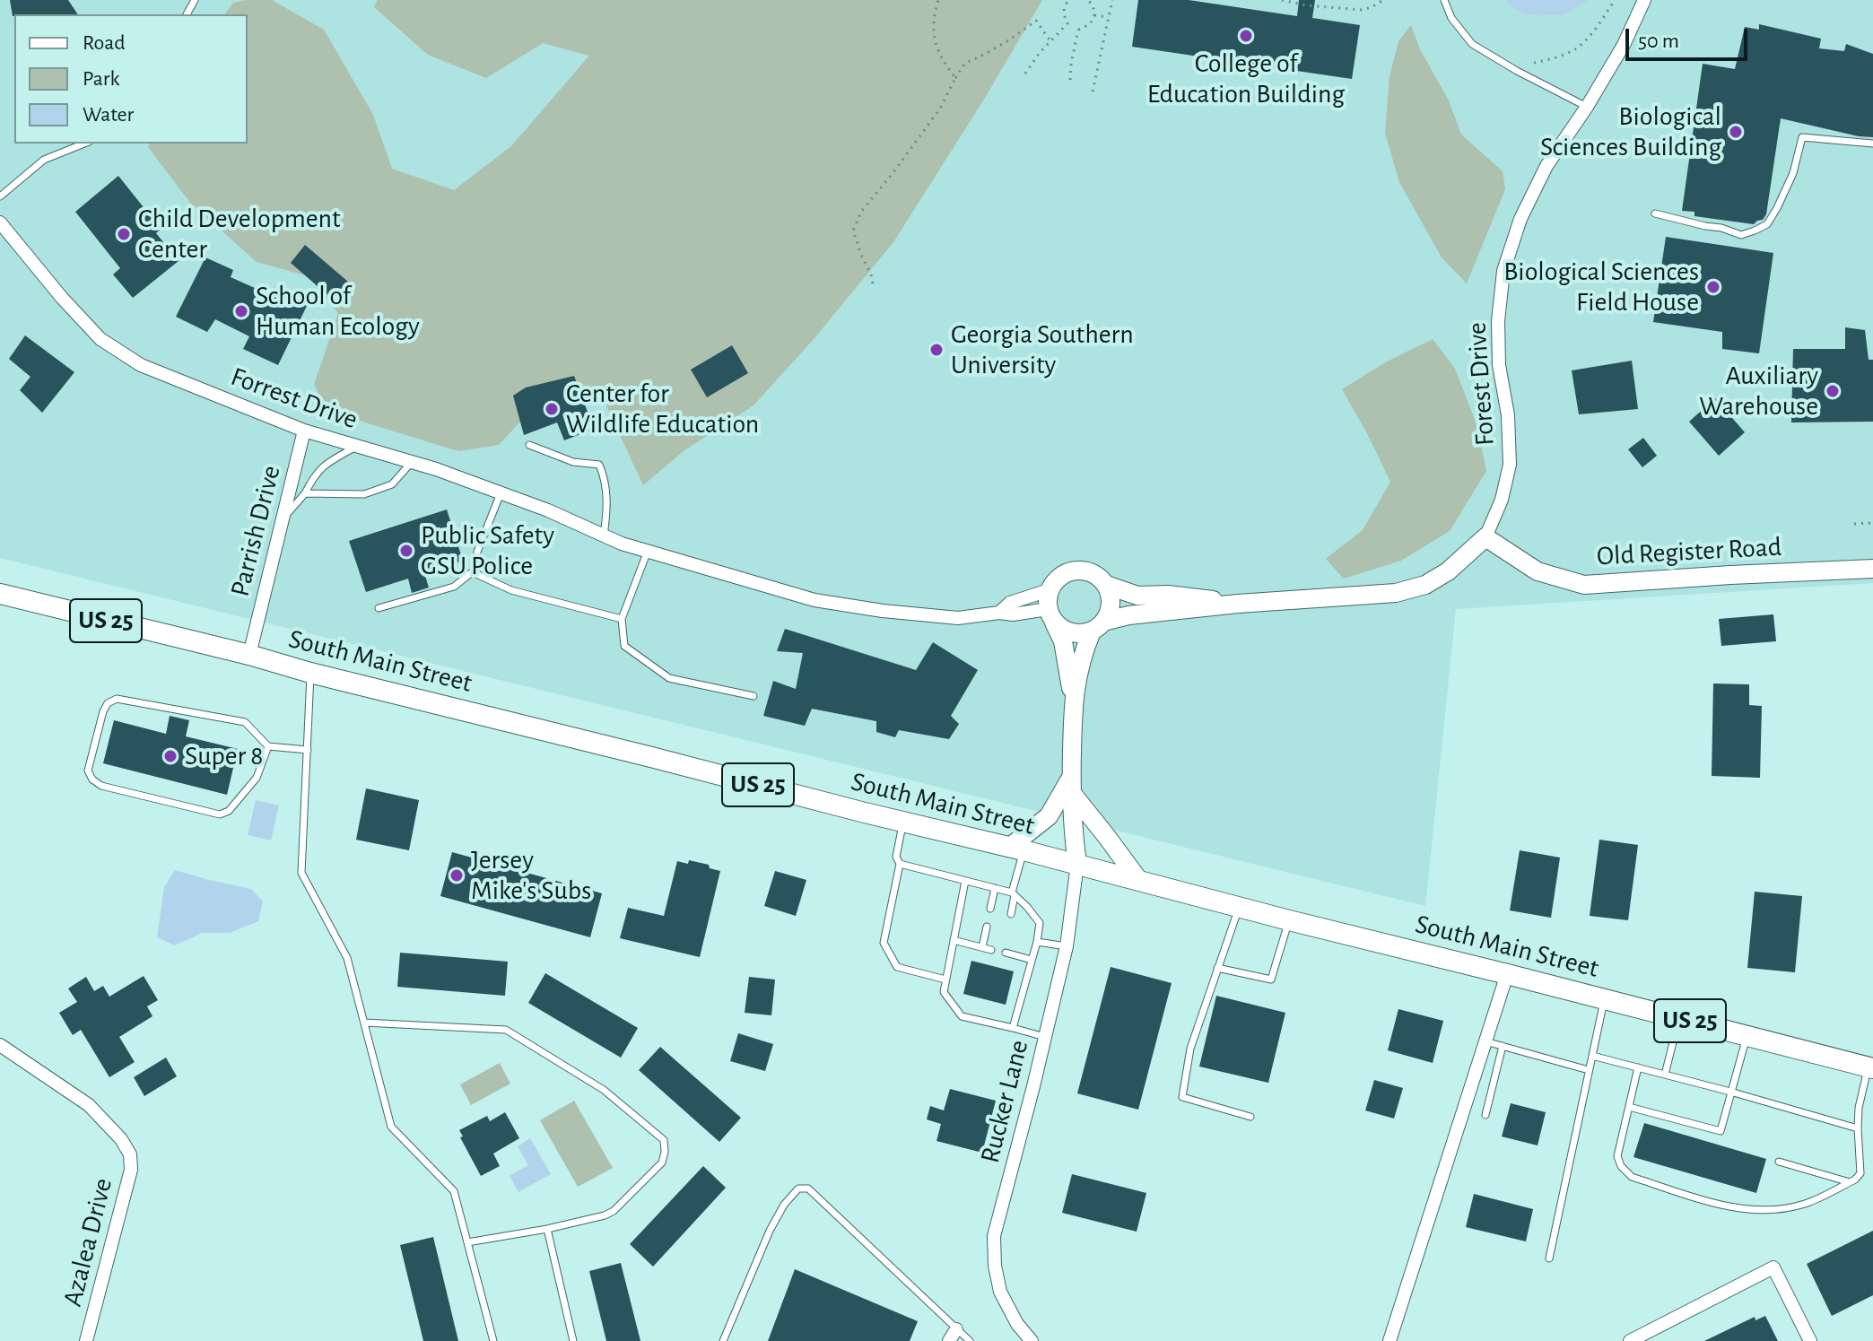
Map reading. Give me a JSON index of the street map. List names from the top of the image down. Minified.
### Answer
{"streets":{"main road":["US 25","South Main Street"],"street":["Forest Drive","Forrest Drive","Parrish Drive","Old Register Road","Rucker Lane","Azalea Drive"]},"crossings":[["Forest Drive","Old Register Road"],["Forrest Drive","Parrish Drive"],["Parrish Drive","South Main Street"],["South Main Street","Rucker Lane"]],"places":["College of Education Building","Biological Sciences Building","Child Development Center","Biological Sciences Field House","School of Human Ecology","Georgia Southern University","Auxiliary Warehouse","Center for Wildlife Education","Public Safety GSU Police","Super 8","Jersey Mike's Subs"],"legend":["Road","Park","Water"],"scale_bar":"50 m"}
